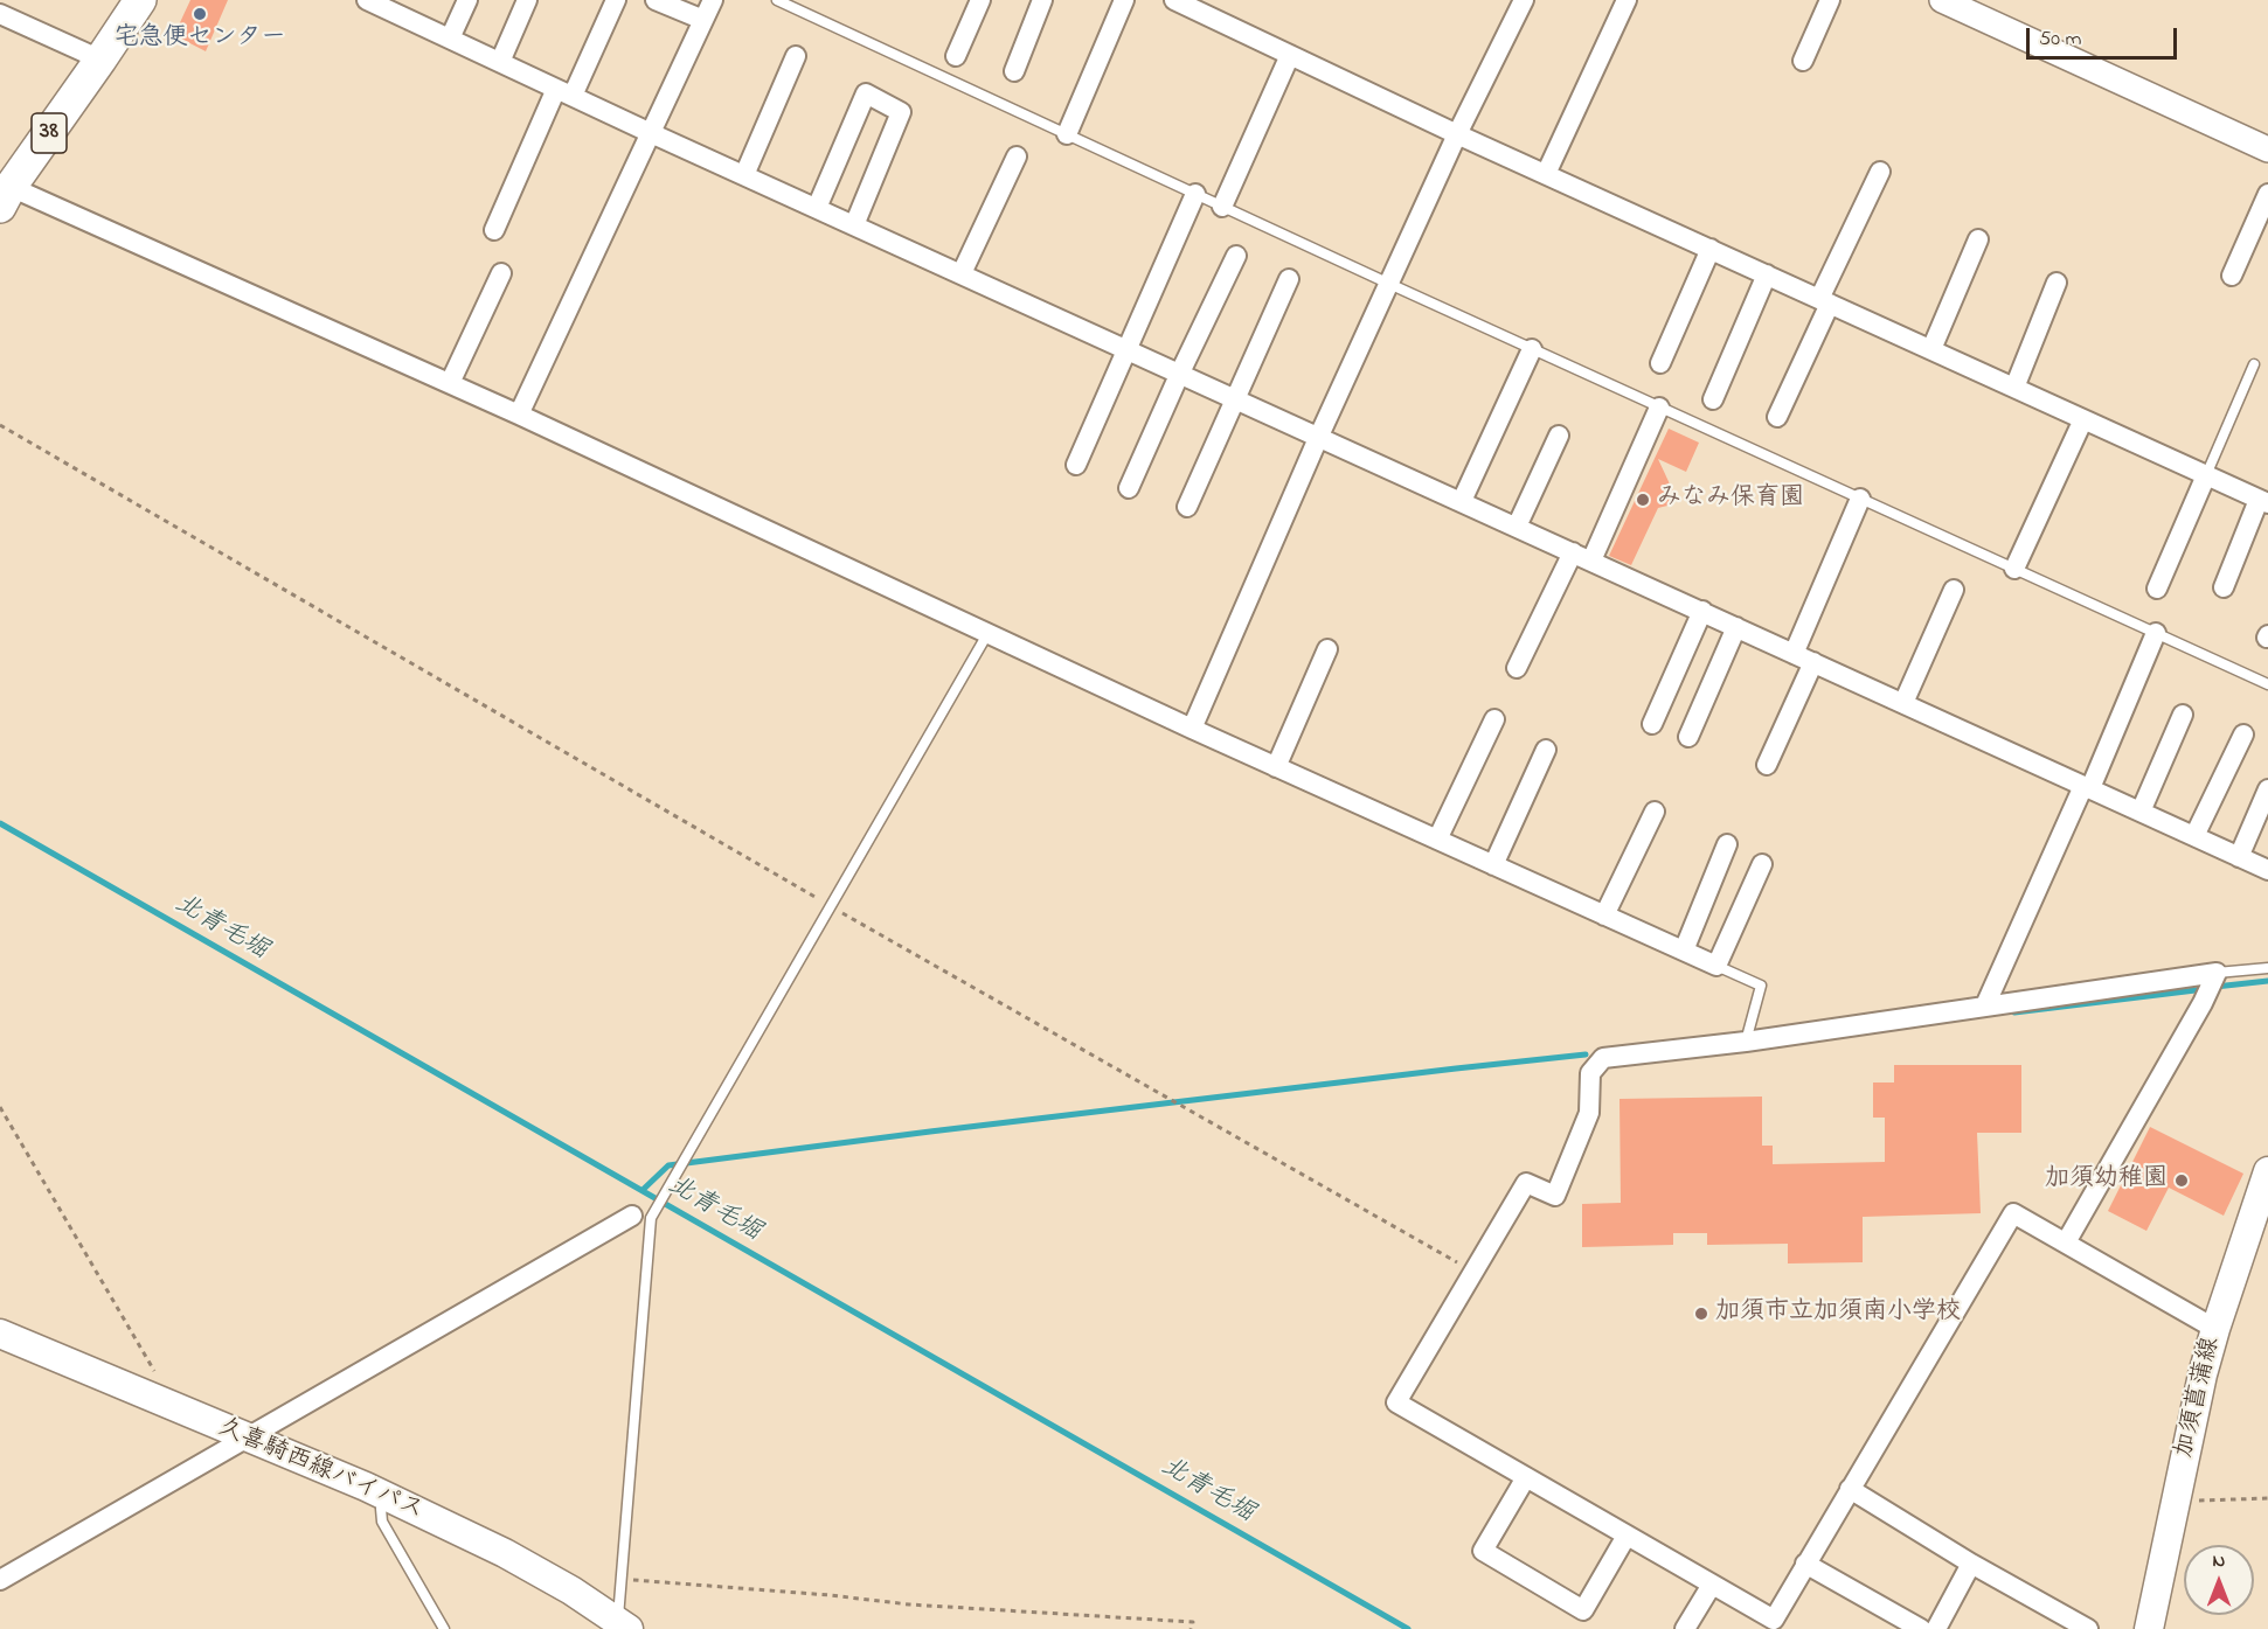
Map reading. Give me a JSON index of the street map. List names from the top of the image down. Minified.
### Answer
{"streets":{"main road":["38","加須菖蒲線","久喜騎西線バイパス"]},"water":["北青毛堀"],"places":["宅急便センター","みなみ保育園","加須幼稚園","加須市立加須南小学校"],"scale_bar":"50 m","north":"top"}
